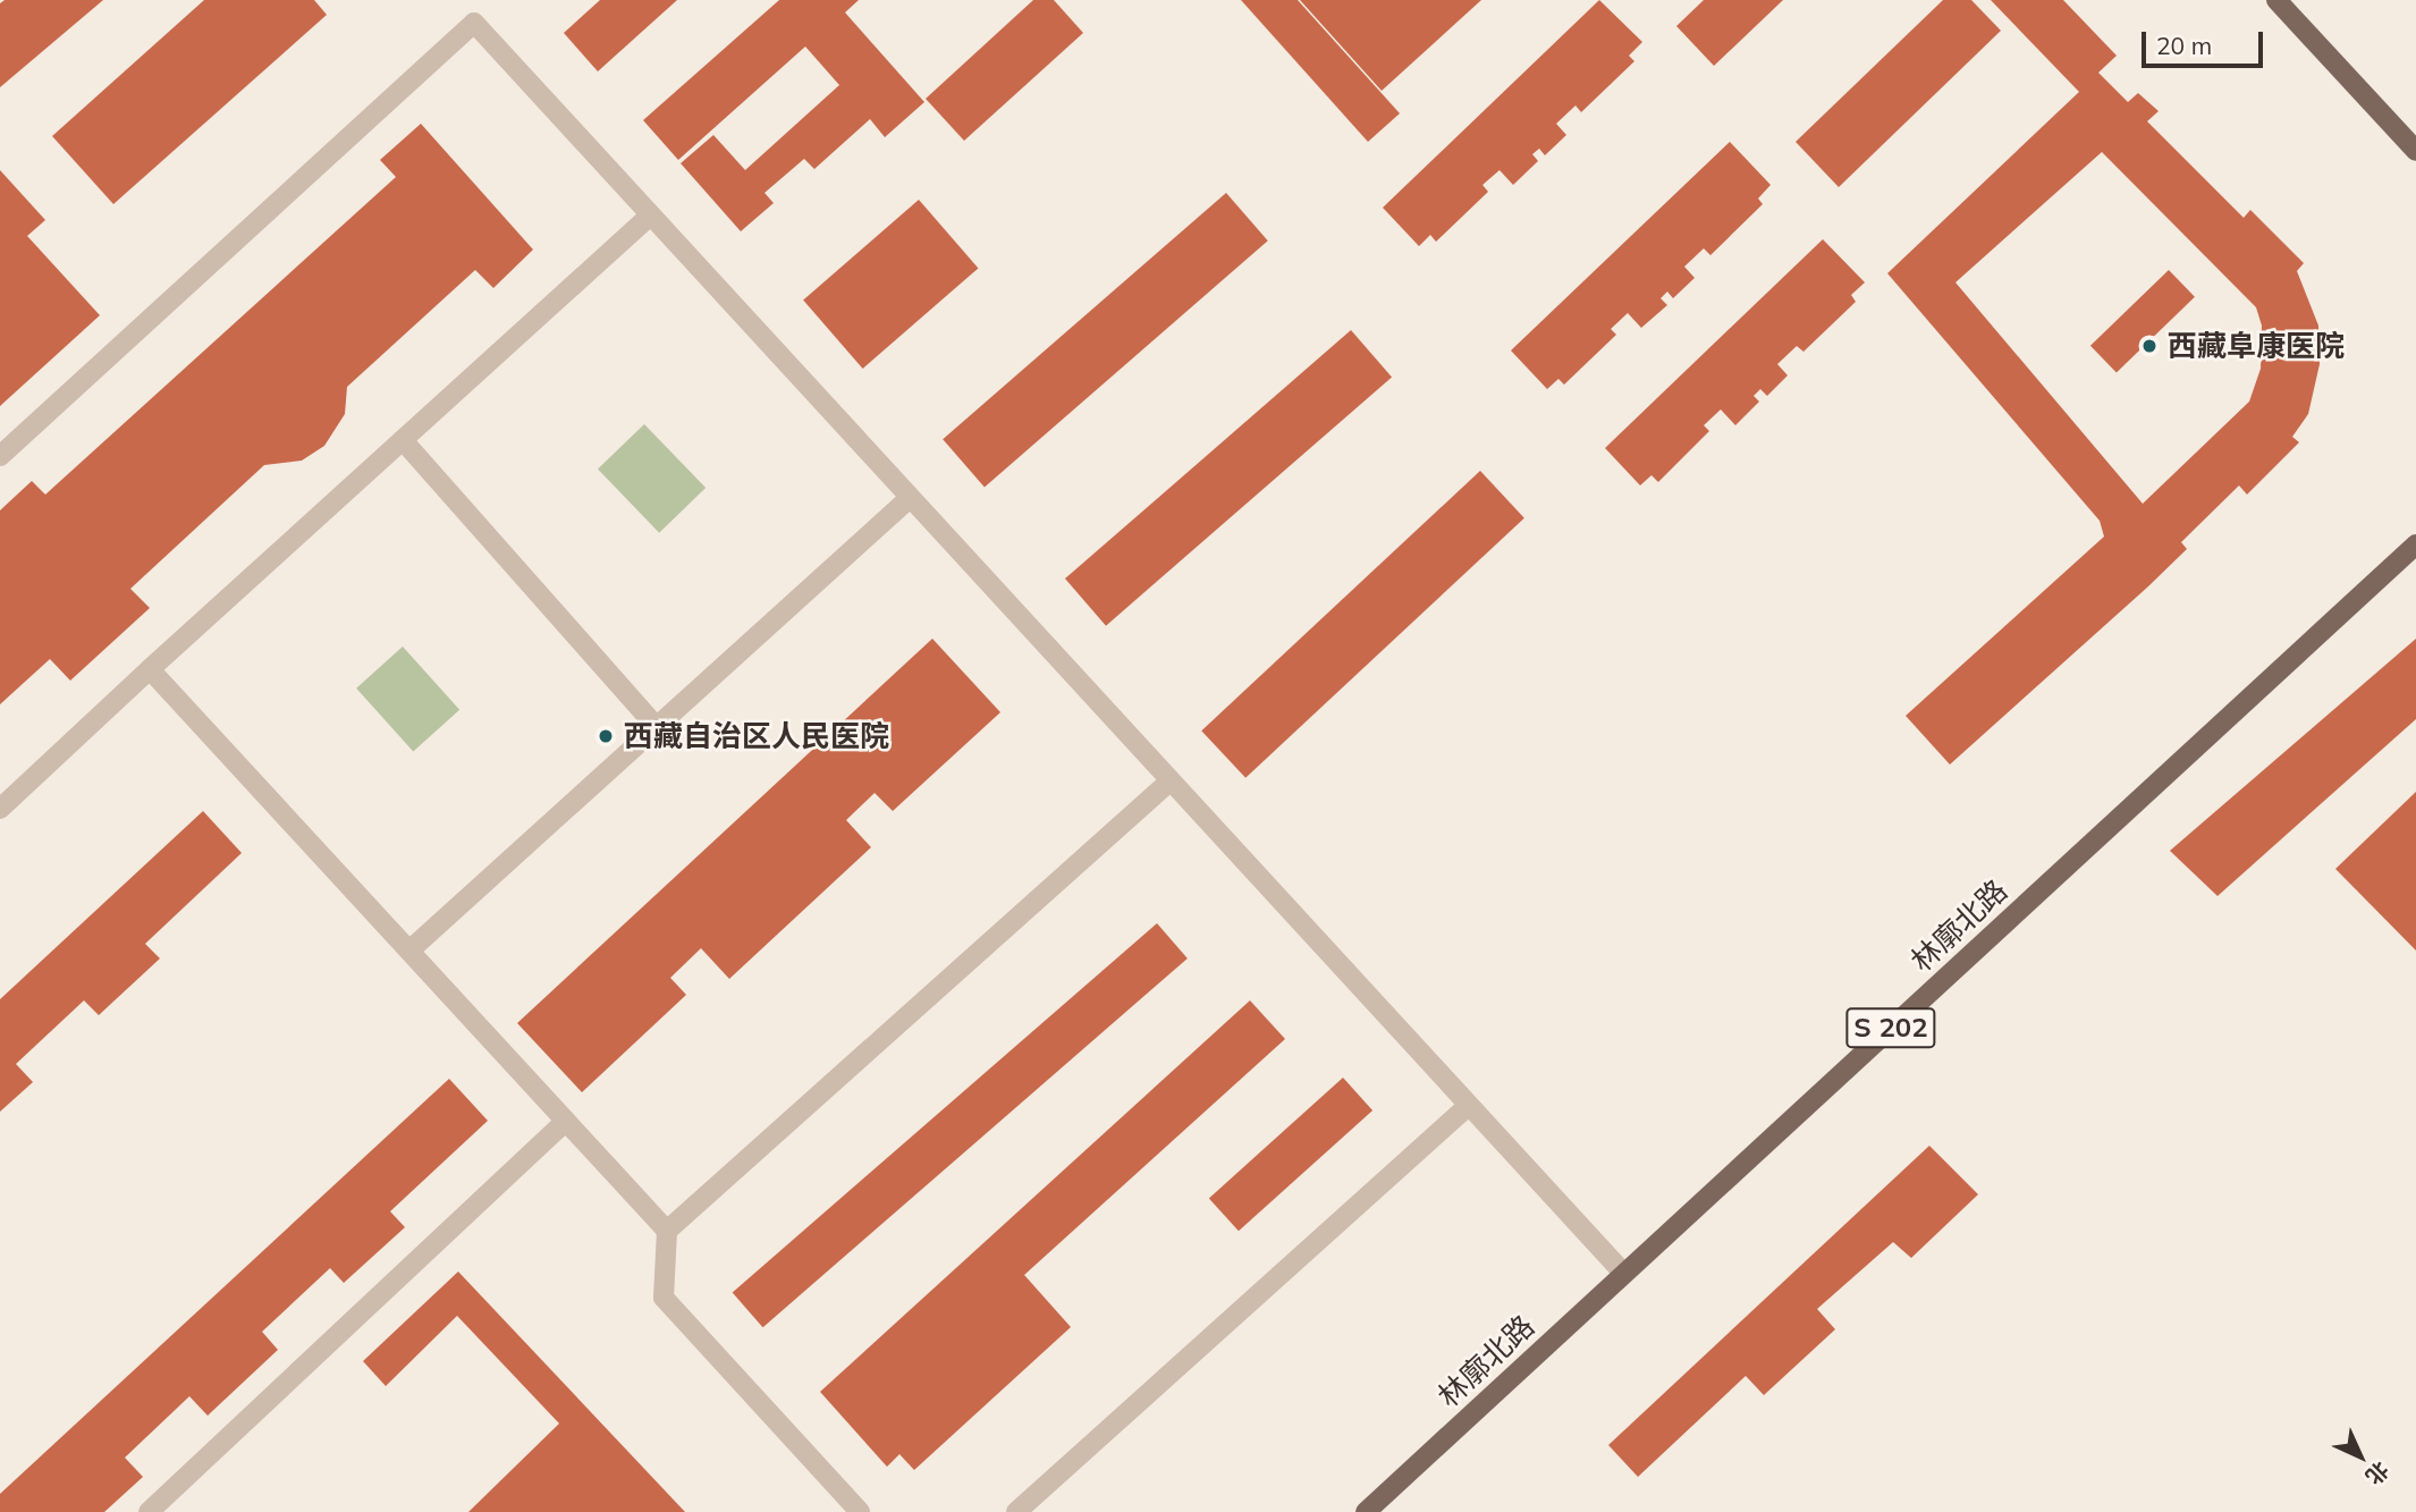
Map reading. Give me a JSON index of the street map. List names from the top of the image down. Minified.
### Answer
{"streets":{"main road":["林廓北路","S 202"]},"places":["西藏阜康医院","西藏自治区人民医院"],"scale_bar":"20 m","north":"bottom right"}
